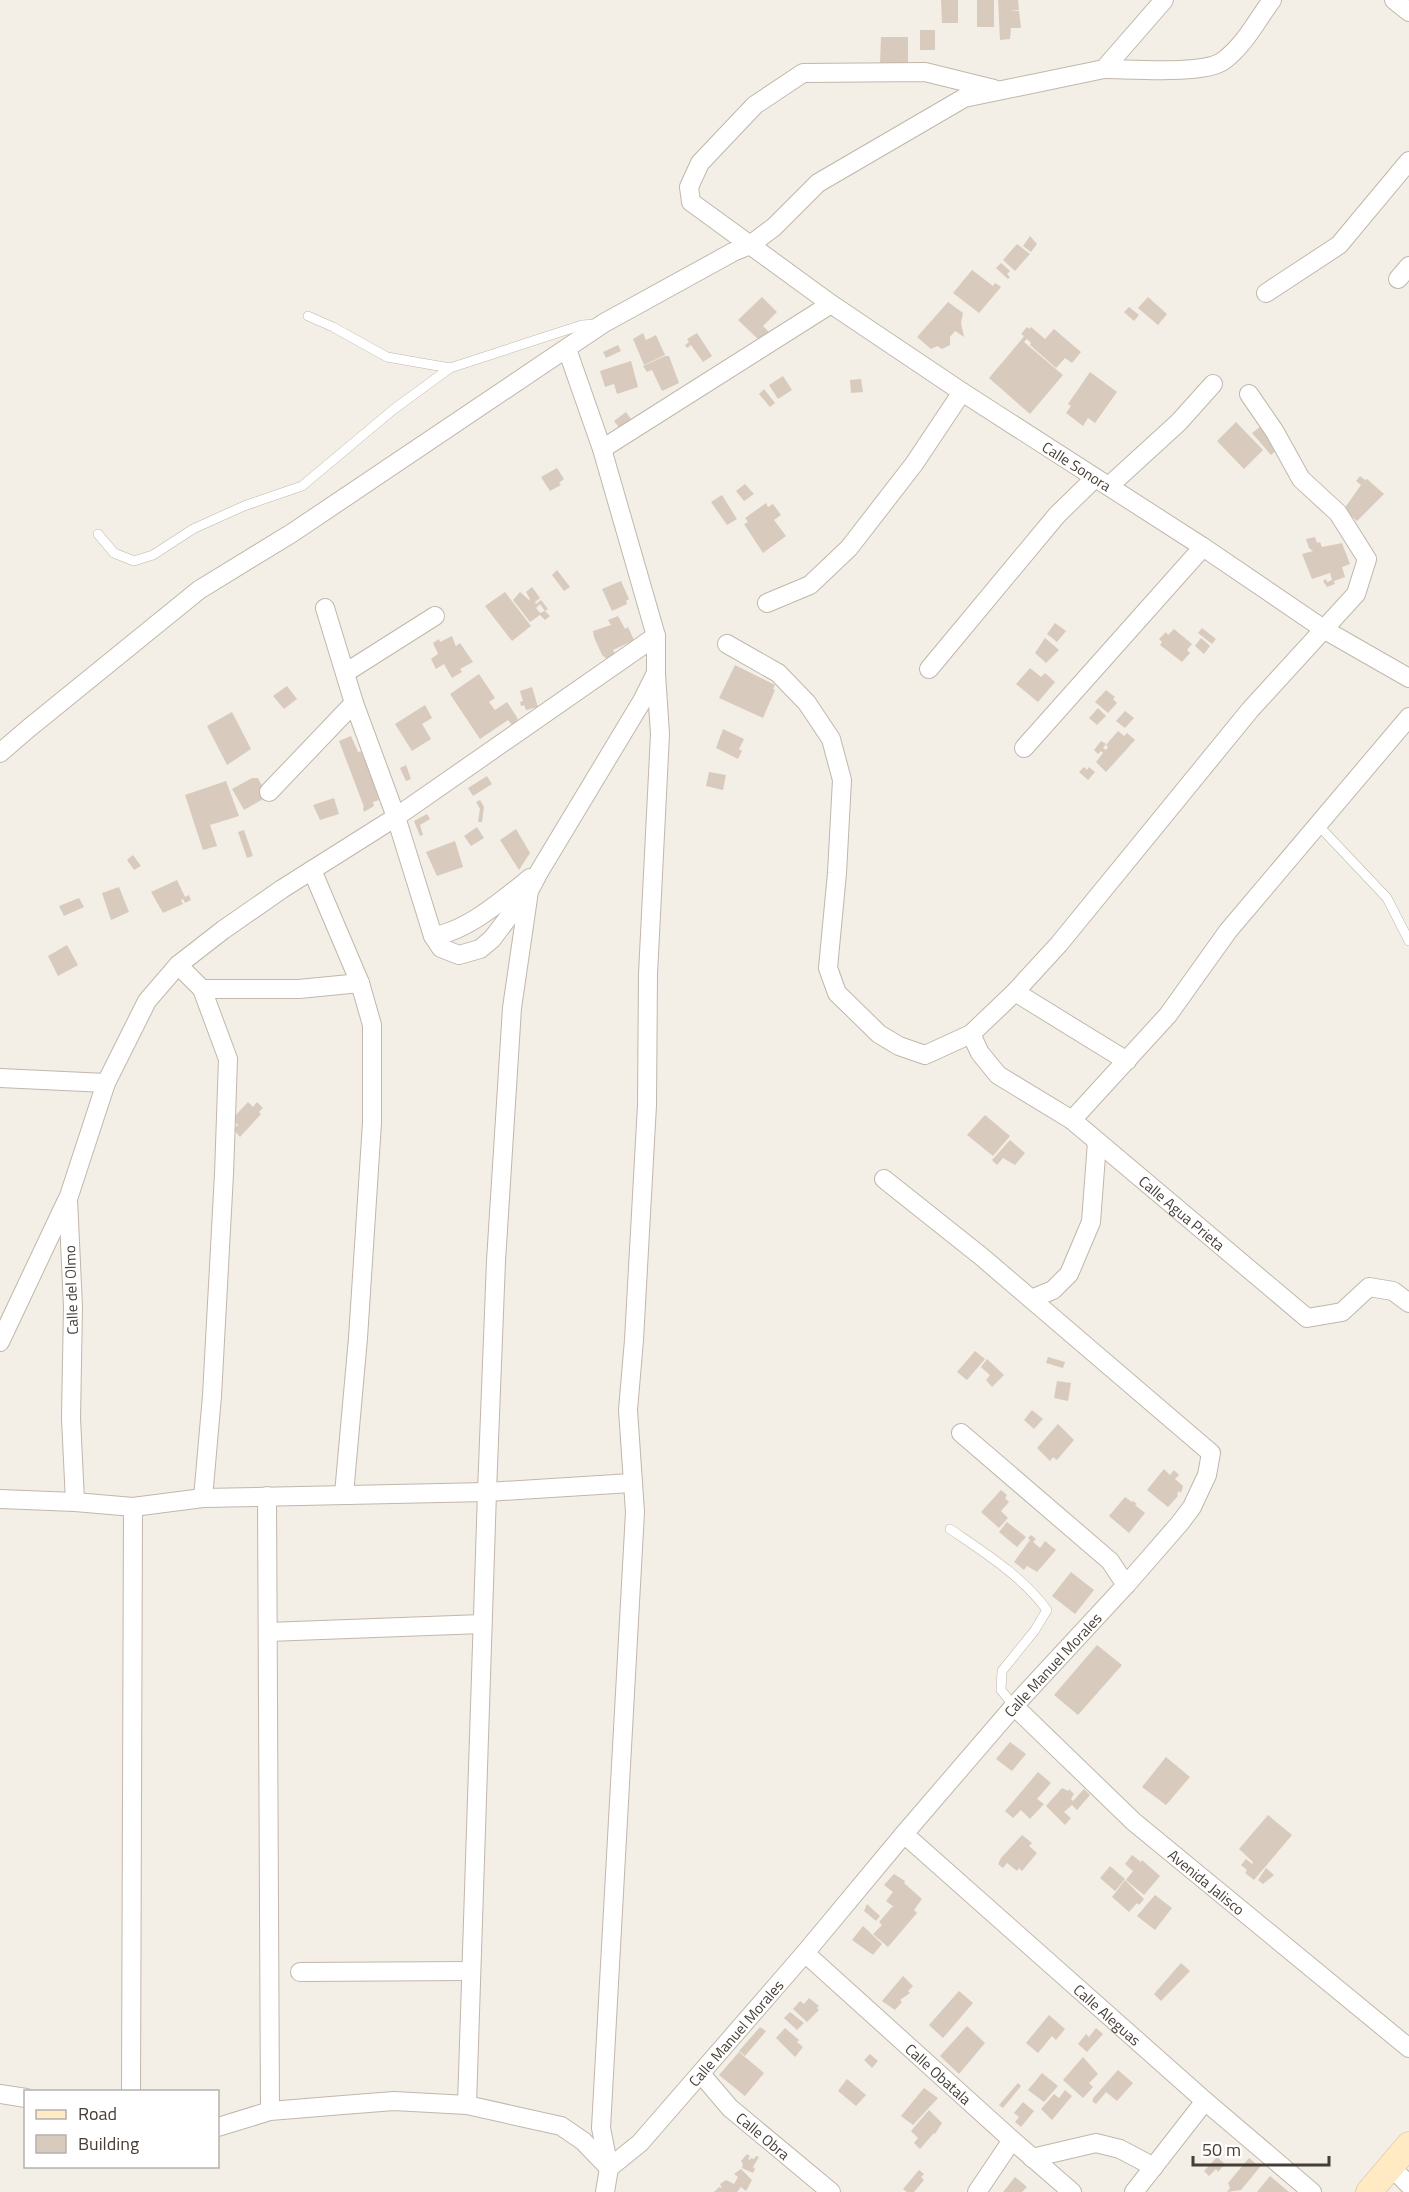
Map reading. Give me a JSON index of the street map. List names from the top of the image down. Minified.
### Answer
{"streets":{"street":["Calle Sonora","Calle Agua Prieta","Calle del Olmo","Calle Manuel Morales","Avenida Jalisco","Calle Aleguas","Calle Obatala","Calle Obra"]},"crossings":[["Calle Manuel Morales","Avenida Jalisco"],["Calle Manuel Morales","Calle Aleguas"],["Calle Manuel Morales","Calle Obatala"],["Calle Manuel Morales","Calle Obra"]],"legend":["Road","Building"],"scale_bar":"50 m"}
